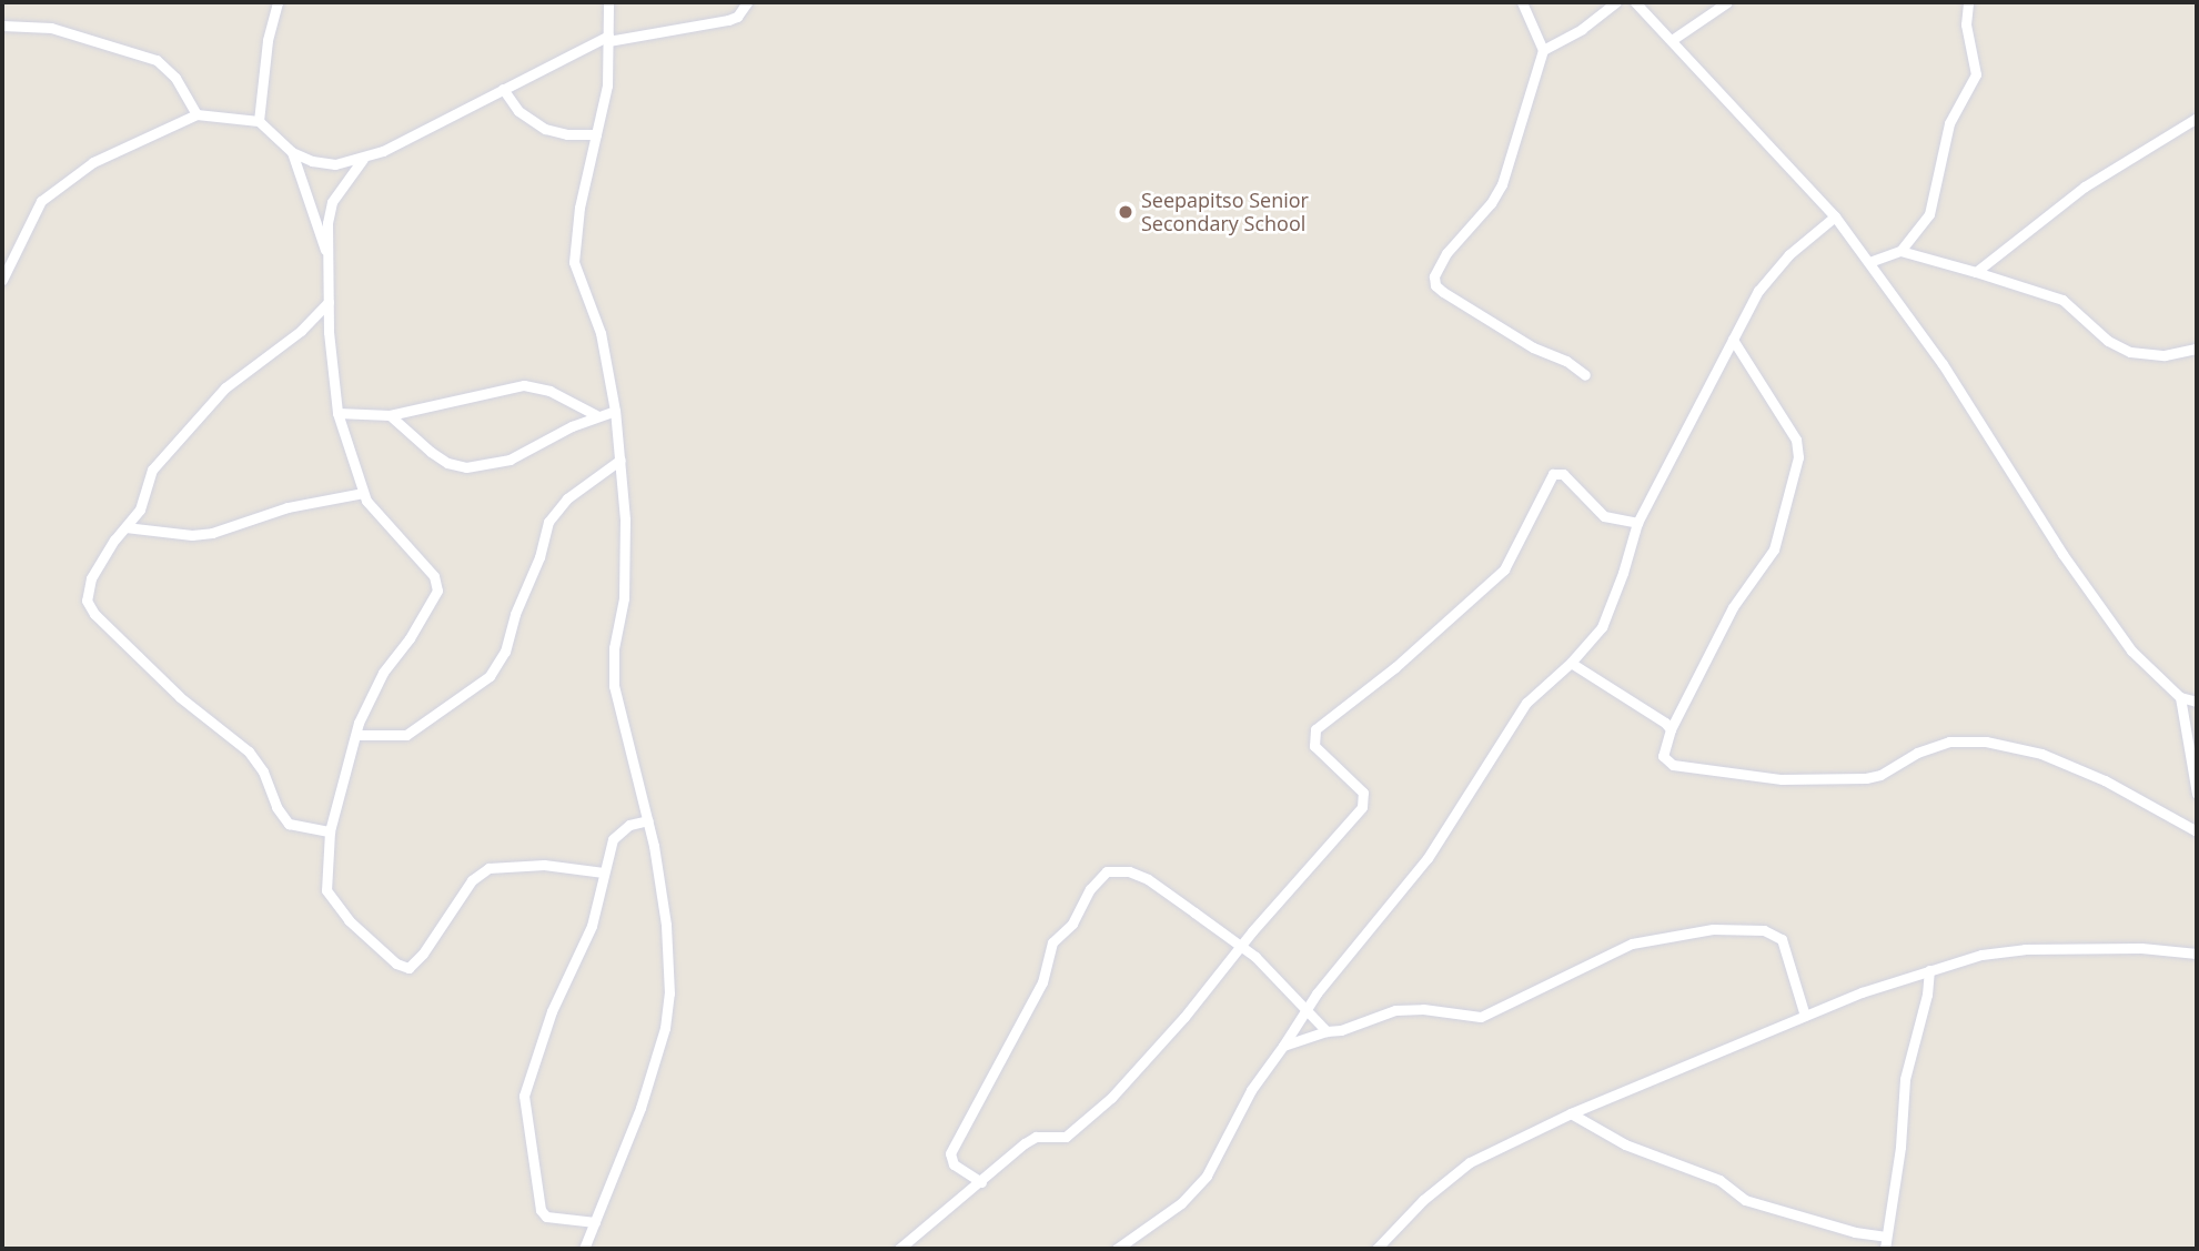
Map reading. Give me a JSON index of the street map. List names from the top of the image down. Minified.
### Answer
{"places":["Seepapitso Senior Secondary School"]}
